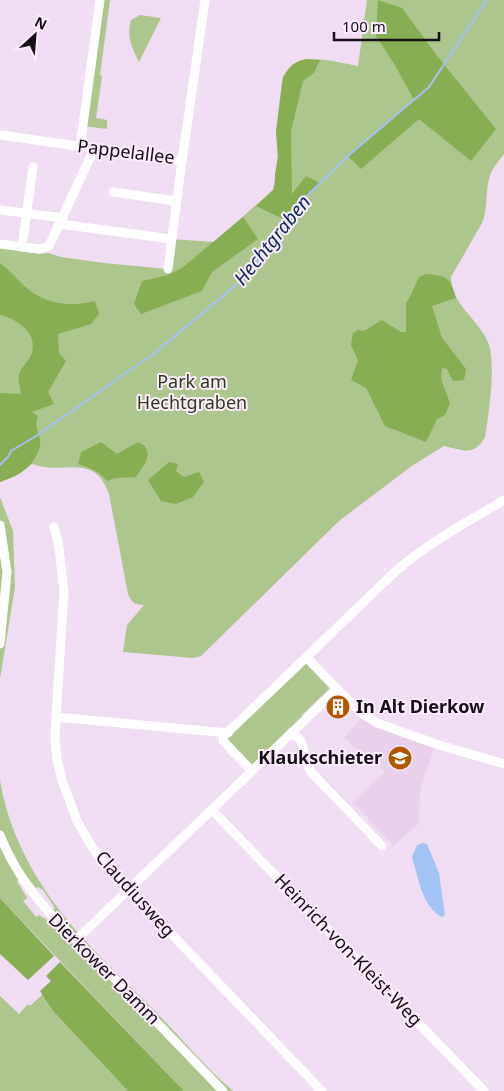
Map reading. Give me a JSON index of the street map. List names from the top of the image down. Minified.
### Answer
{"streets":{"street":["Pappelallee","Claudiusweg","Heinrich-von-Kleist-Weg","Dierkower Damm"]},"water":["Hechtgraben"],"parks":["Park am Hechtgraben"],"places":{"building":["In Alt Dierkow"],"school or university":["Klaukschieter"]},"scale_bar":"100 m","north":"top right"}
